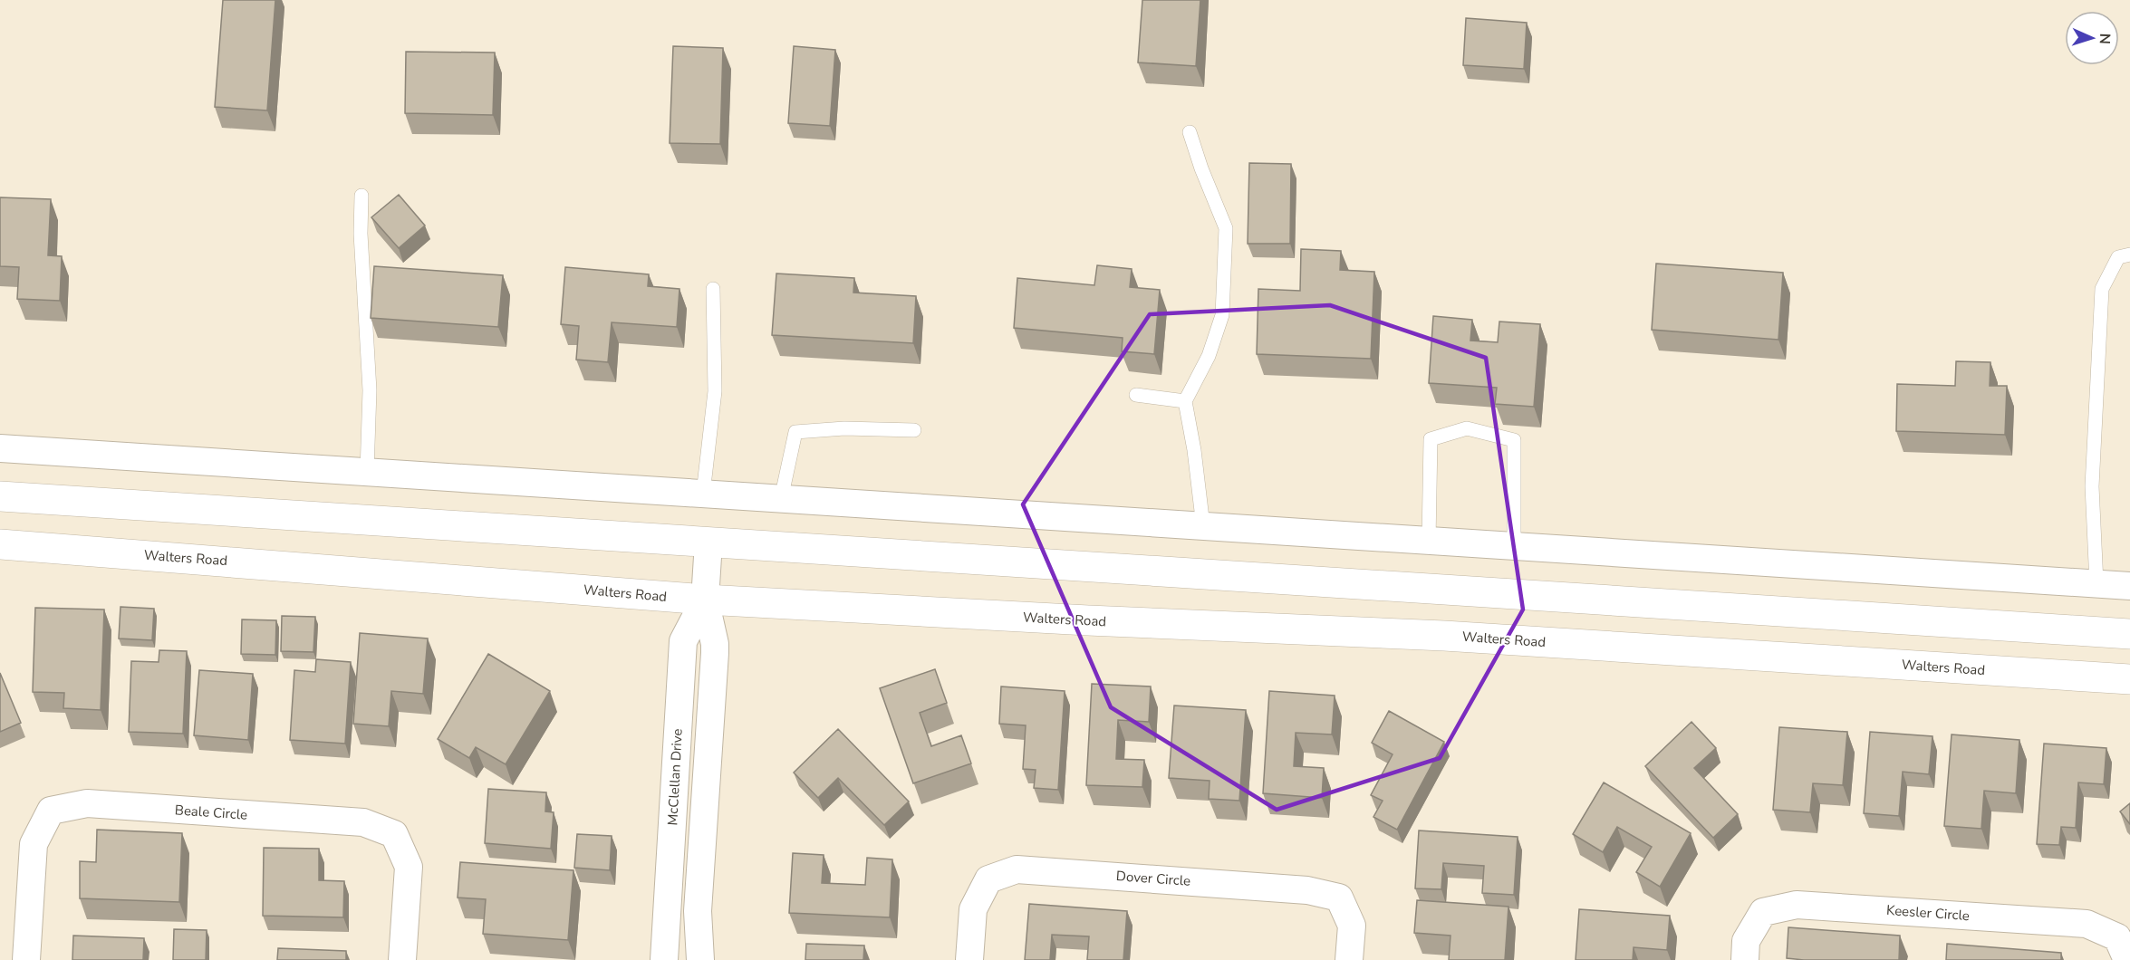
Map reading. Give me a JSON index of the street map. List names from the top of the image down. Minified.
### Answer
{"streets":{"main road":["Walters Road"],"street":["McClellan Drive","Beale Circle","Dover Circle","Keesler Circle"]},"crossings":[["Walters Road","McClellan Drive"]],"north":"right"}
